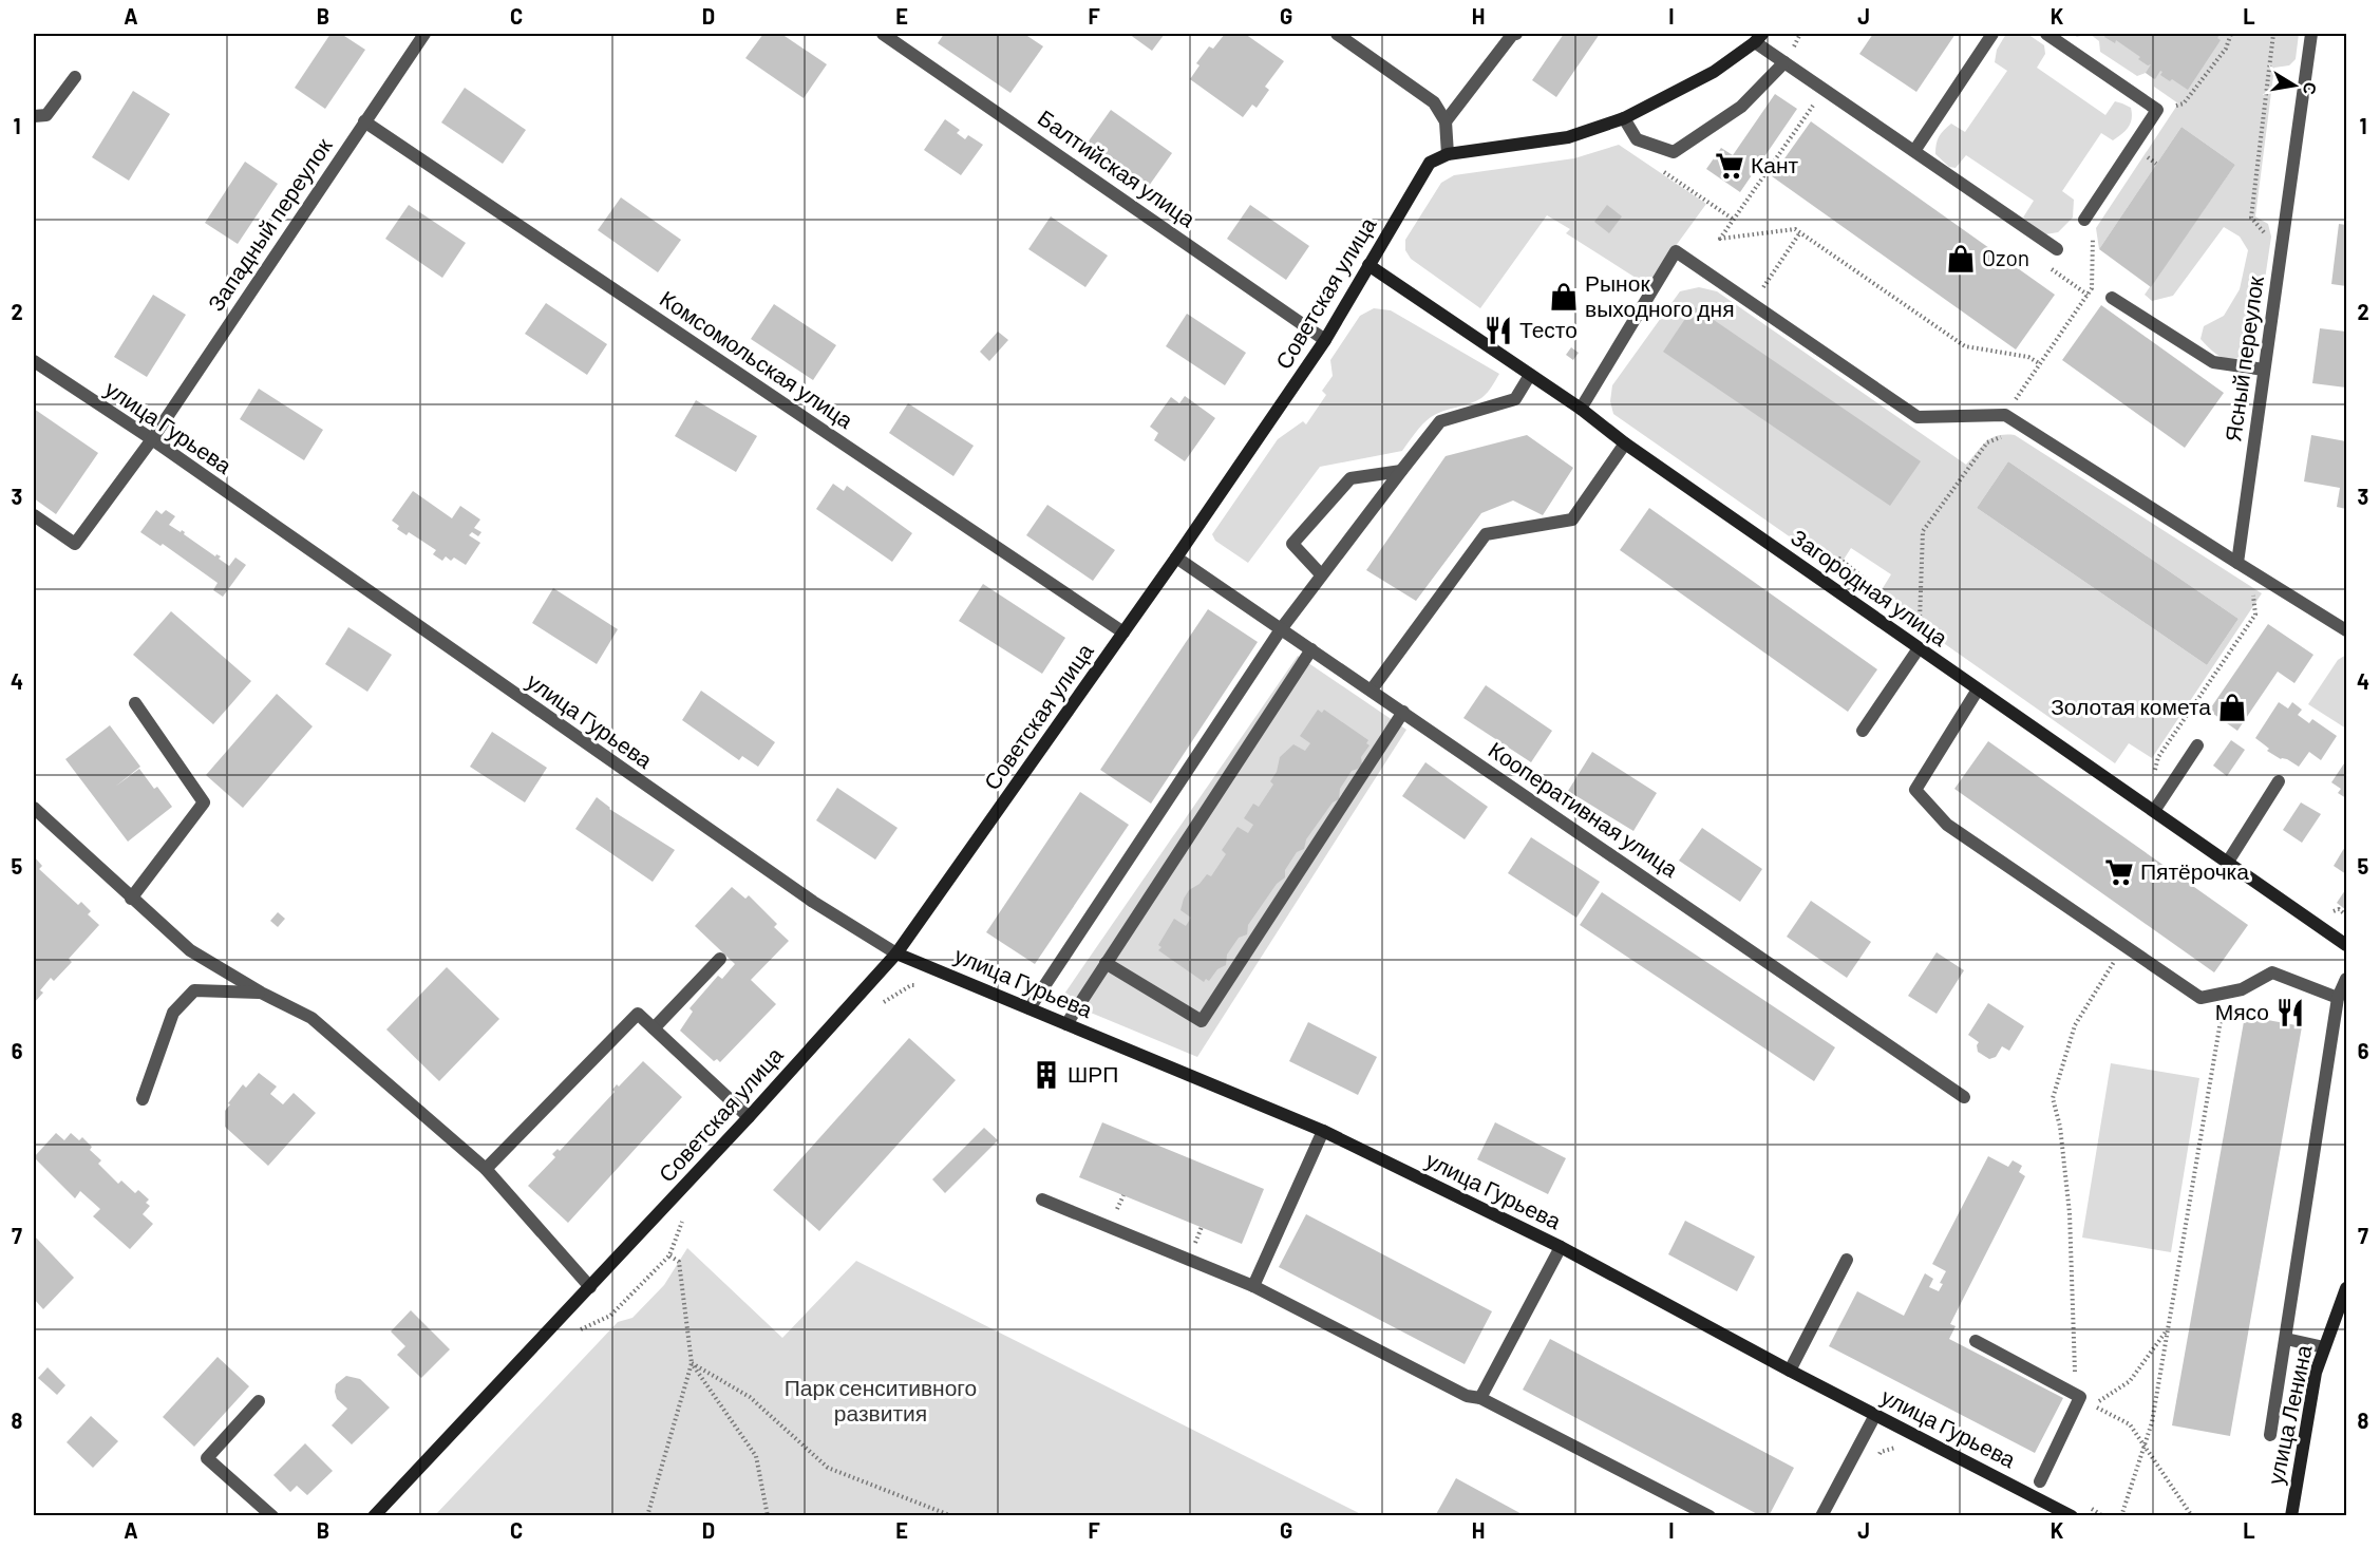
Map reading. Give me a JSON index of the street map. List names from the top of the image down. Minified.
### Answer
{"streets":{"street":["Балтийская улица","Западный переулок","Советская улица","Ясный переулок","Комсомольская улица","улица Гурьева","Загородная улица","Кооперативная улица","улица Ленина"]},"crossings":[["Балтийская улица","Советская улица"],["Западный переулок","Комсомольская улица"],["Западный переулок","улица Гурьева"],["Советская улица","Комсомольская улица"],["Советская улица","улица Гурьева"],["Советская улица","Загородная улица"],["Советская улица","Кооперативная улица"]],"parks":["Парк сенситивного развития"],"places":{"supermarket":["Кант","Пятёрочка"],"shop":["Ozon","Рынок выходного дня","Золотая комета"],"restaurant":["Тесто","Мясо"],"building":["ШРП"]},"north":"right","grid":{"columns":["A","B","C","D","E","F","G","H","I","J","K","L"],"rows":["1","2","3","4","5","6","7","8"]}}
